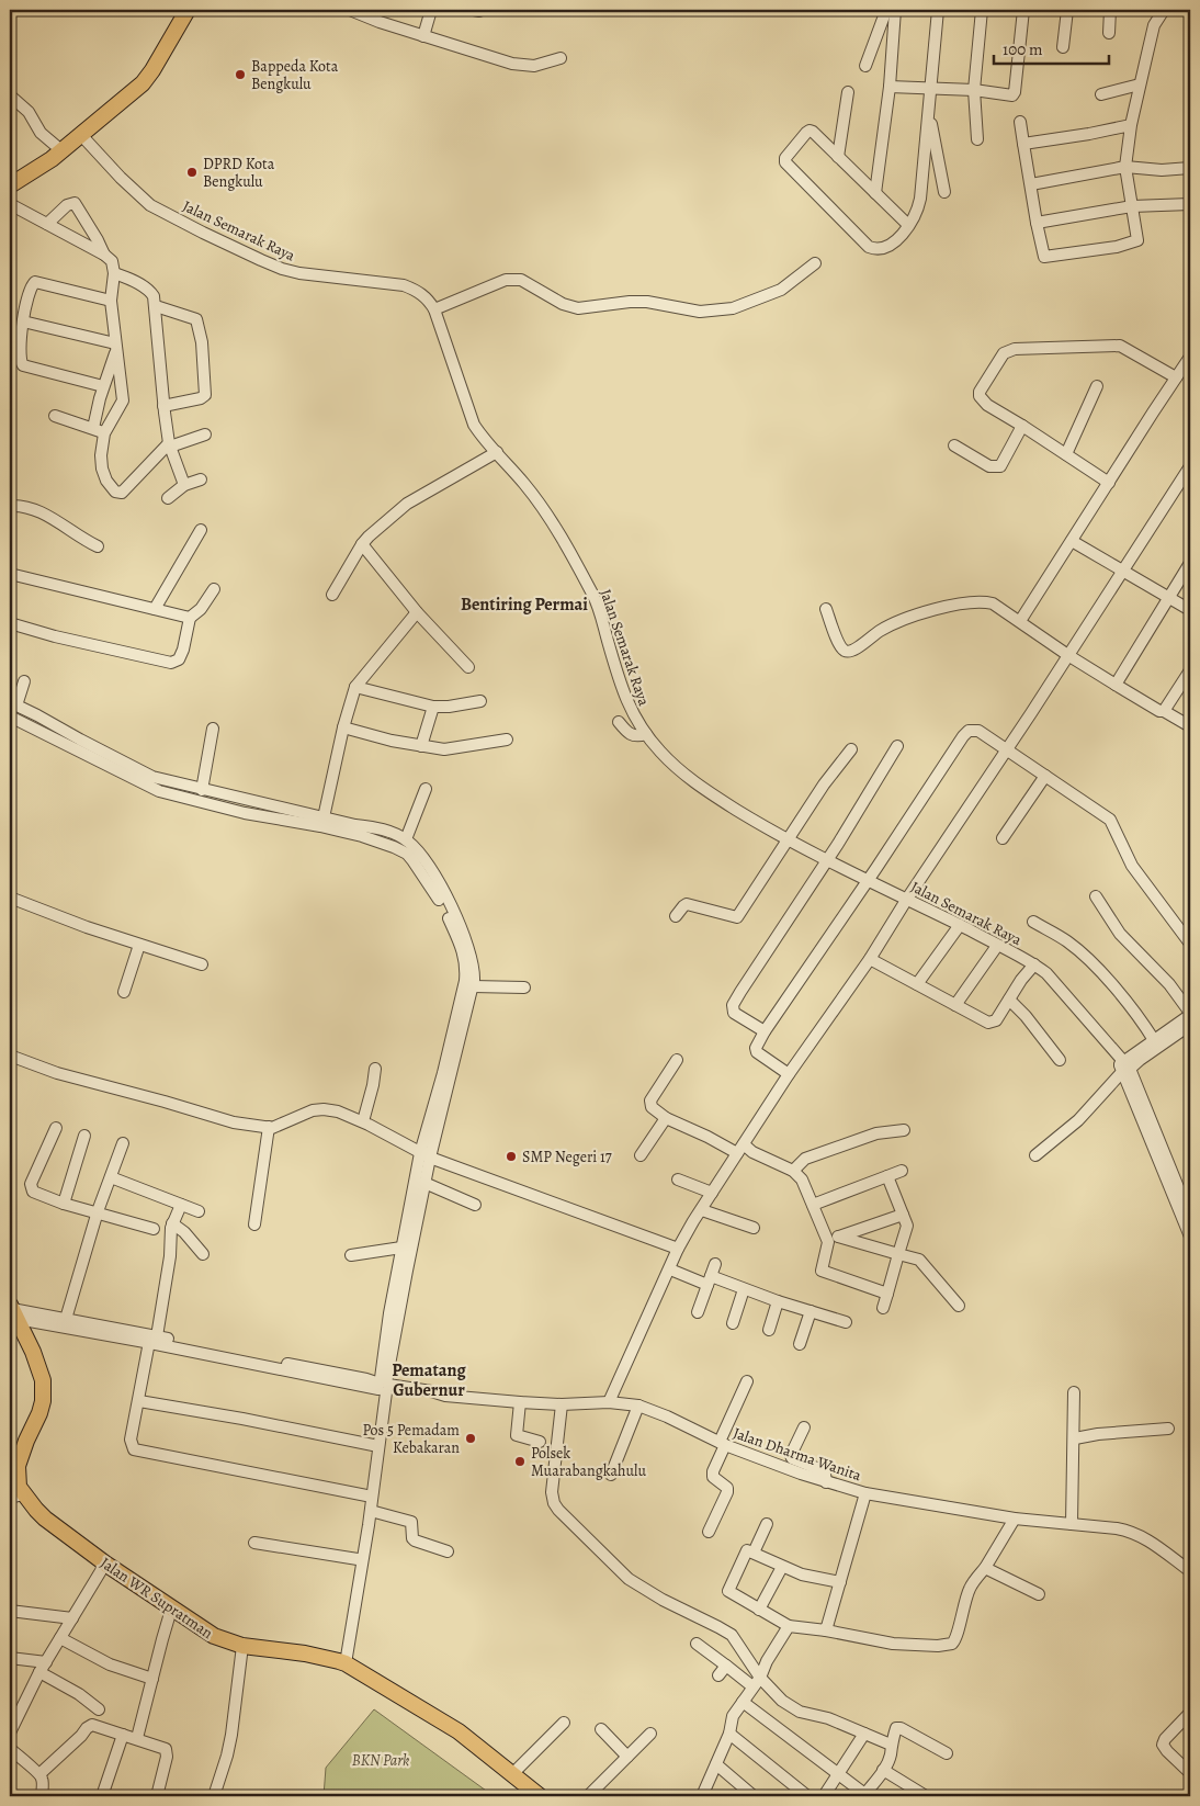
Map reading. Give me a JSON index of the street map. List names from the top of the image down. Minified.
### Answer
{"streets":{"highway":["Jalan WR Supratman"],"street":["Jalan Semarak Raya","Jalan Dharma Wanita"]},"districts":["Bentiring Permai","Pematang Gubernur"],"parks":["BKN Park"],"places":["Bappeda Kota Bengkulu","DPRD Kota Bengkulu","SMP Negeri 17","Pos 5 Pemadam Kebakaran","Polsek Muarabangkahulu"],"scale_bar":"100 m"}
